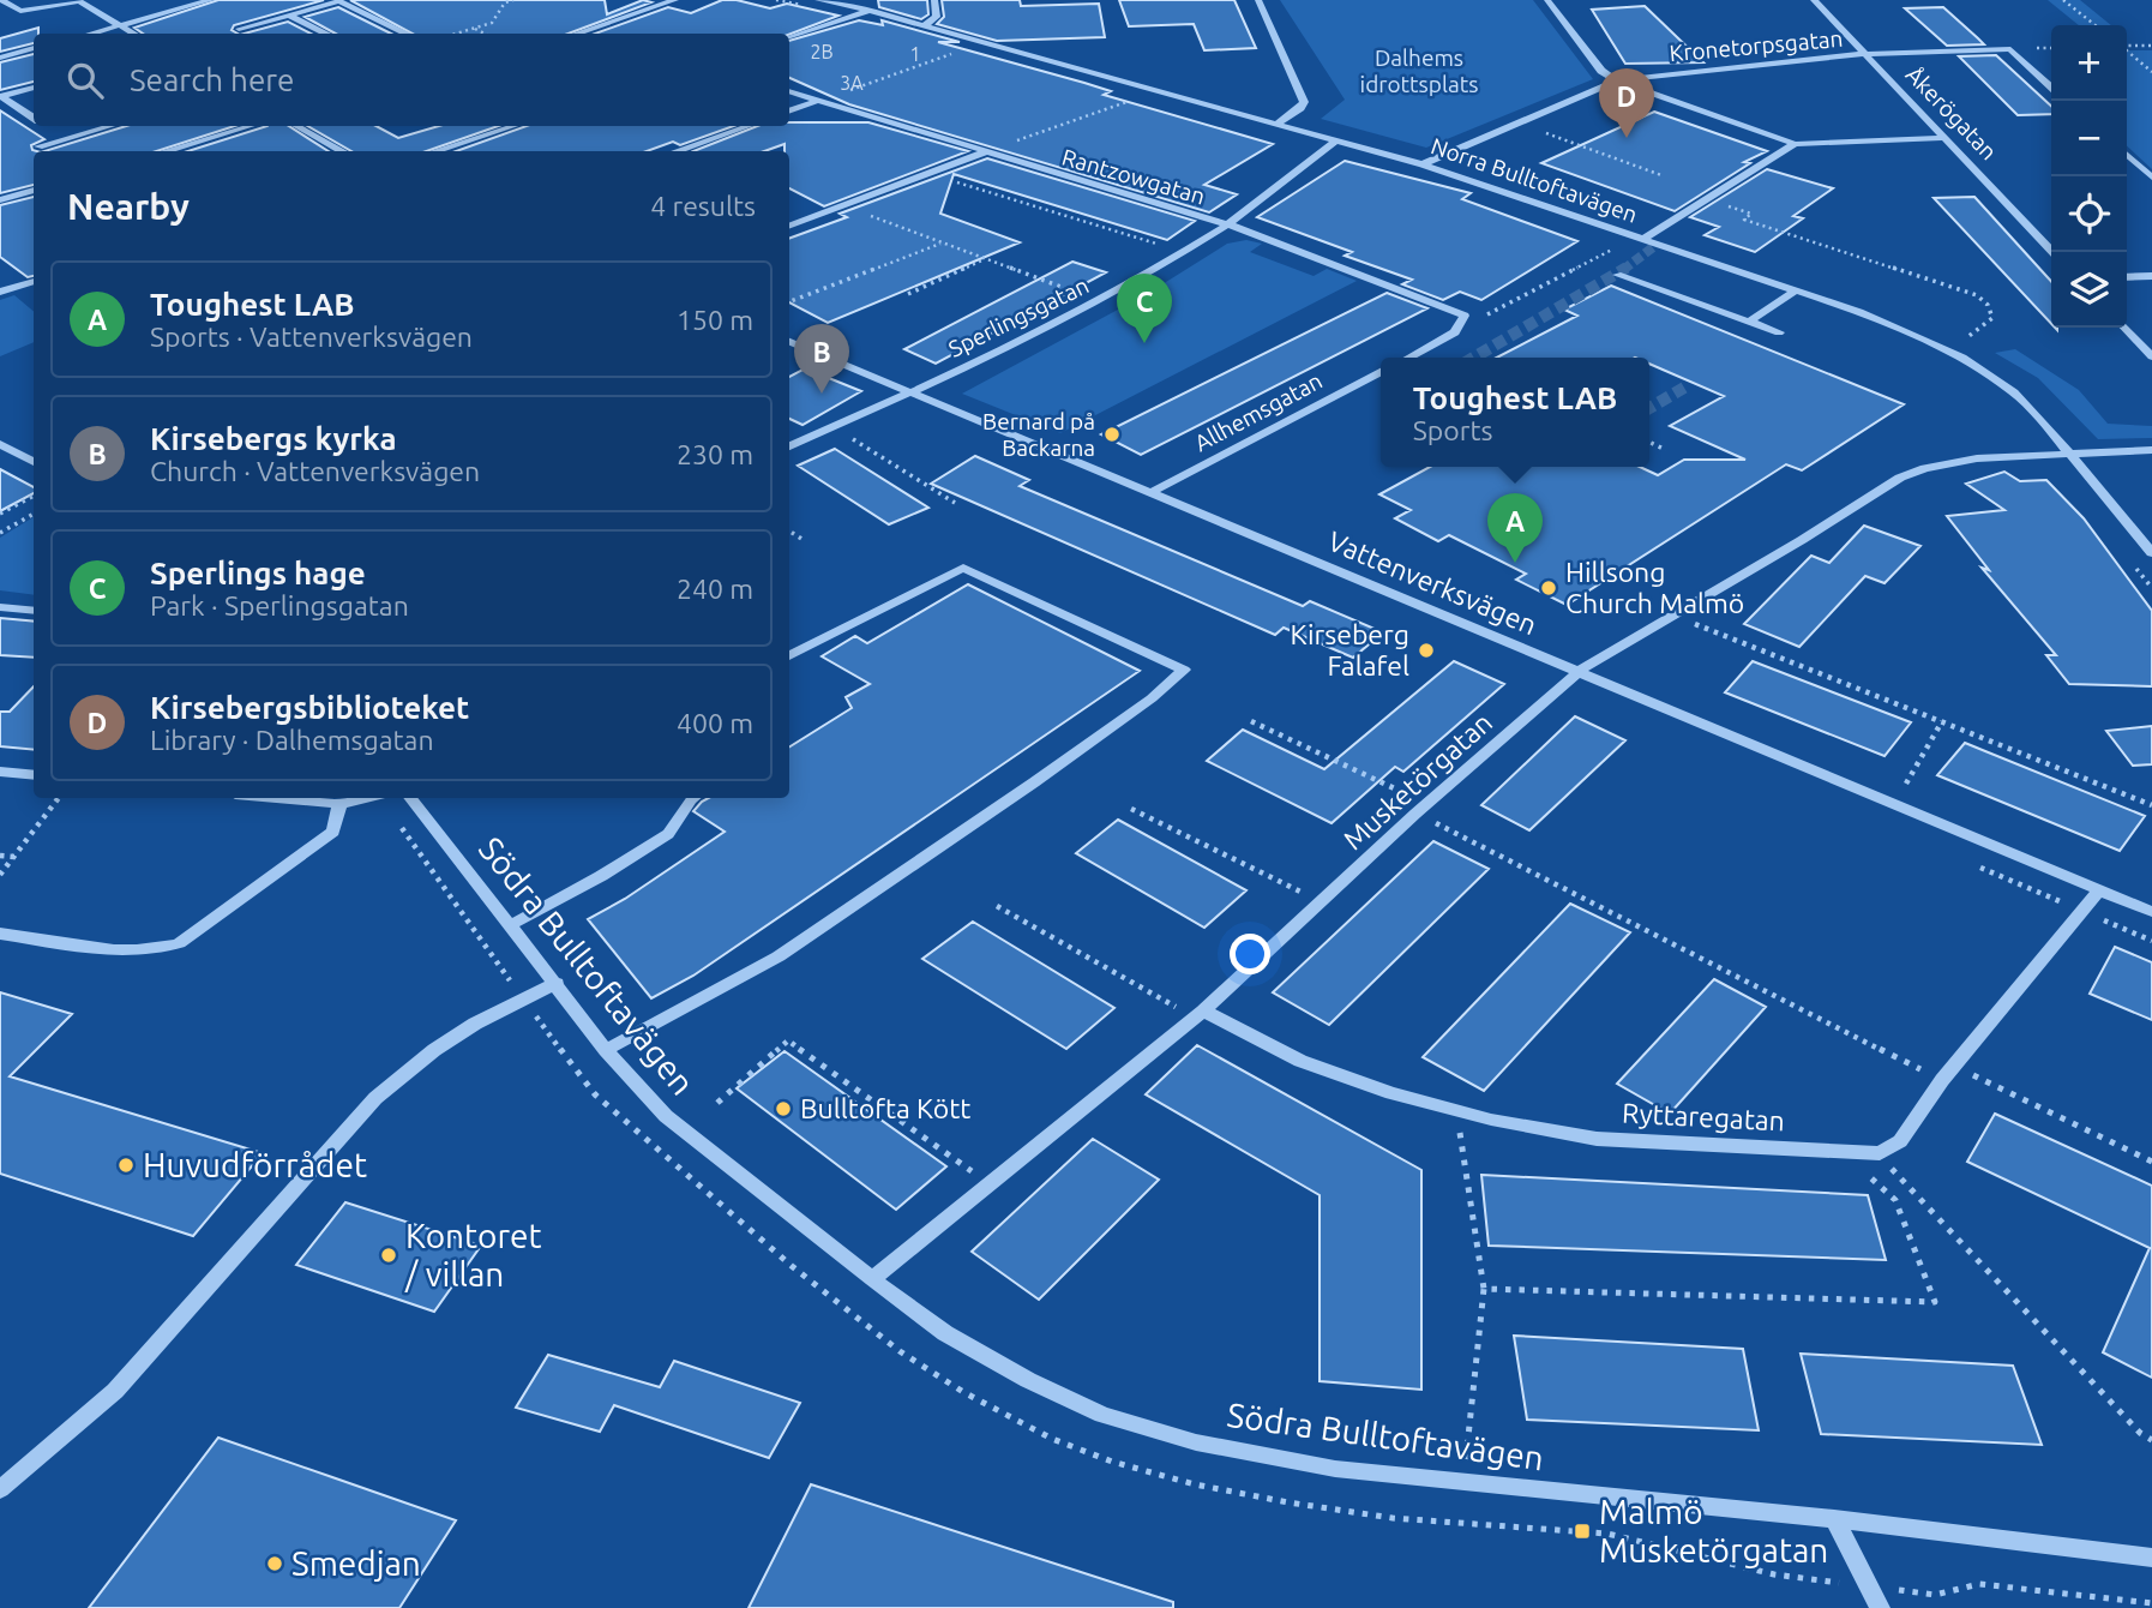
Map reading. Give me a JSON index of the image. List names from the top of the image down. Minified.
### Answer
{"streets":{"street":["Kronetorpsgatan","Åkerögatan","Rantzowgatan","Norra Bulltoftavägen","Sperlingsgatan","Allhemsgatan","Vattenverksvägen","Musketörgatan","Södra Bulltoftavägen","Ryttaregatan"]},"crossings":[["Kronetorpsgatan","Åkerögatan"],["Kronetorpsgatan","Norra Bulltoftavägen"],["Rantzowgatan","Sperlingsgatan"],["Norra Bulltoftavägen","Sperlingsgatan"],["Norra Bulltoftavägen","Musketörgatan"],["Sperlingsgatan","Vattenverksvägen"],["Allhemsgatan","Vattenverksvägen"],["Vattenverksvägen","Musketörgatan"],["Musketörgatan","Södra Bulltoftavägen"],["Musketörgatan","Ryttaregatan"]],"parks":["Dalhems idrottsplats"],"places":{"other":["Bernard på Backarna","Hillsong Church Malmö","Kirseberg Falafel","Bulltofta Kött","Huvudförrådet","Kontoret / villan","Smedjan"],"transit":["Malmö Musketörgatan"]},"house_numbers":["2B","1","3A"],"page":{"map_buttons":["+","−"],"search":"Search here","pins":["D","C","B","A"],"heading":["Nearby","4 results"],"list":[{"mark":"A","name":"Toughest LAB","note":"Sports · Vattenverksvägen","value":"150 m"},{"mark":"B","name":"Kirsebergs kyrka","note":"Church · Vattenverksvägen","value":"230 m"},{"mark":"C","name":"Sperlings hage","note":"Park · Sperlingsgatan","value":"240 m"},{"mark":"D","name":"Kirsebergsbiblioteket","note":"Library · Dalhemsgatan","value":"400 m"}],"popup":["Toughest LAB","Sports"]}}
